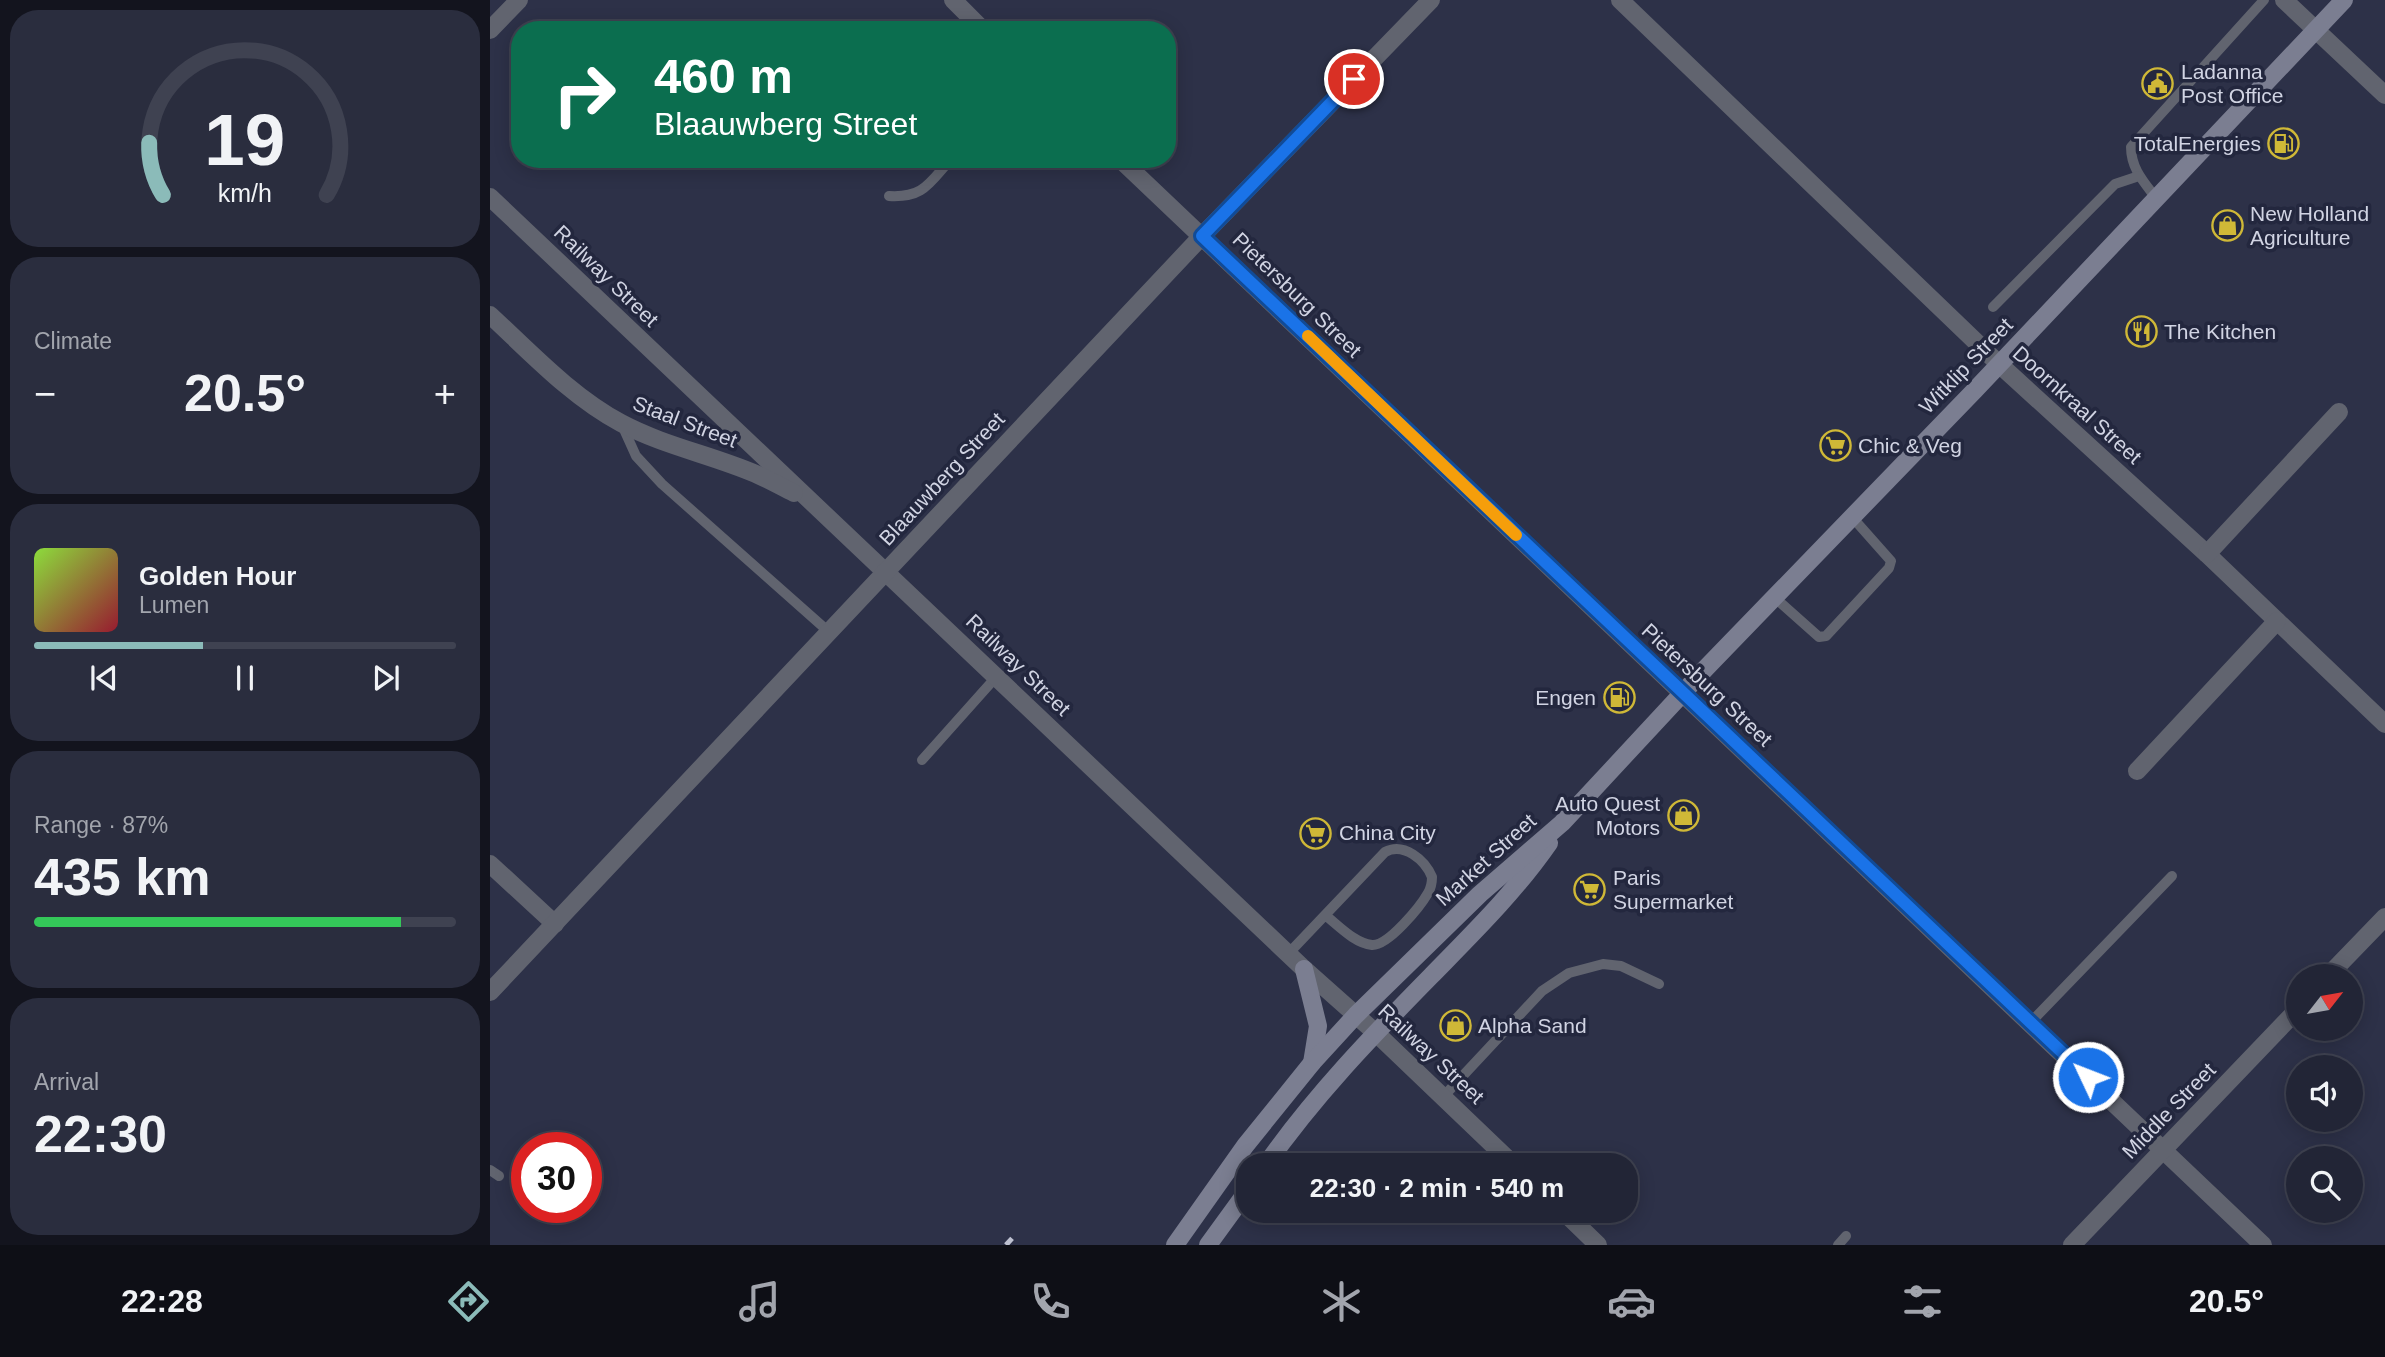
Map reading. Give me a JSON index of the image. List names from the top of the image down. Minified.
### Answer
{"streets":{"main road":["Witklip Street","Market Street"],"street":["Railway Street","Pietersburg Street","Doornkraal Street","Staal Street","Blaauwberg Street","Middle Street"]},"crossings":[["Railway Street","Staal Street"],["Railway Street","Blaauwberg Street"],["Railway Street","Market Street"],["Pietersburg Street","Witklip Street"],["Pietersburg Street","Blaauwberg Street"],["Pietersburg Street","Middle Street"],["Witklip Street","Doornkraal Street"],["Witklip Street","Market Street"]],"places":{"public building":["Ladanna Post Office"],"fuel station":["TotalEnergies","Engen"],"shop":["New Holland Agriculture","Auto Quest Motors","Alpha Sand"],"restaurant":["The Kitchen"],"supermarket":["Chic & Veg","China City","Paris Supermarket"]},"north":"top right","page":{"turn":["460 m","Blaauwberg Street"],"tile":["Climate",["Range · 87%","435 km"],["Arrival","22:30"]],"heat":["−","20.5°","+"],"song":["Golden Hour","Lumen"],"limit":"30","trip":"22:30 · 2 min · 540 m","tabs":["22:28","20.5°"],"gauge":["19","km/h"]}}
